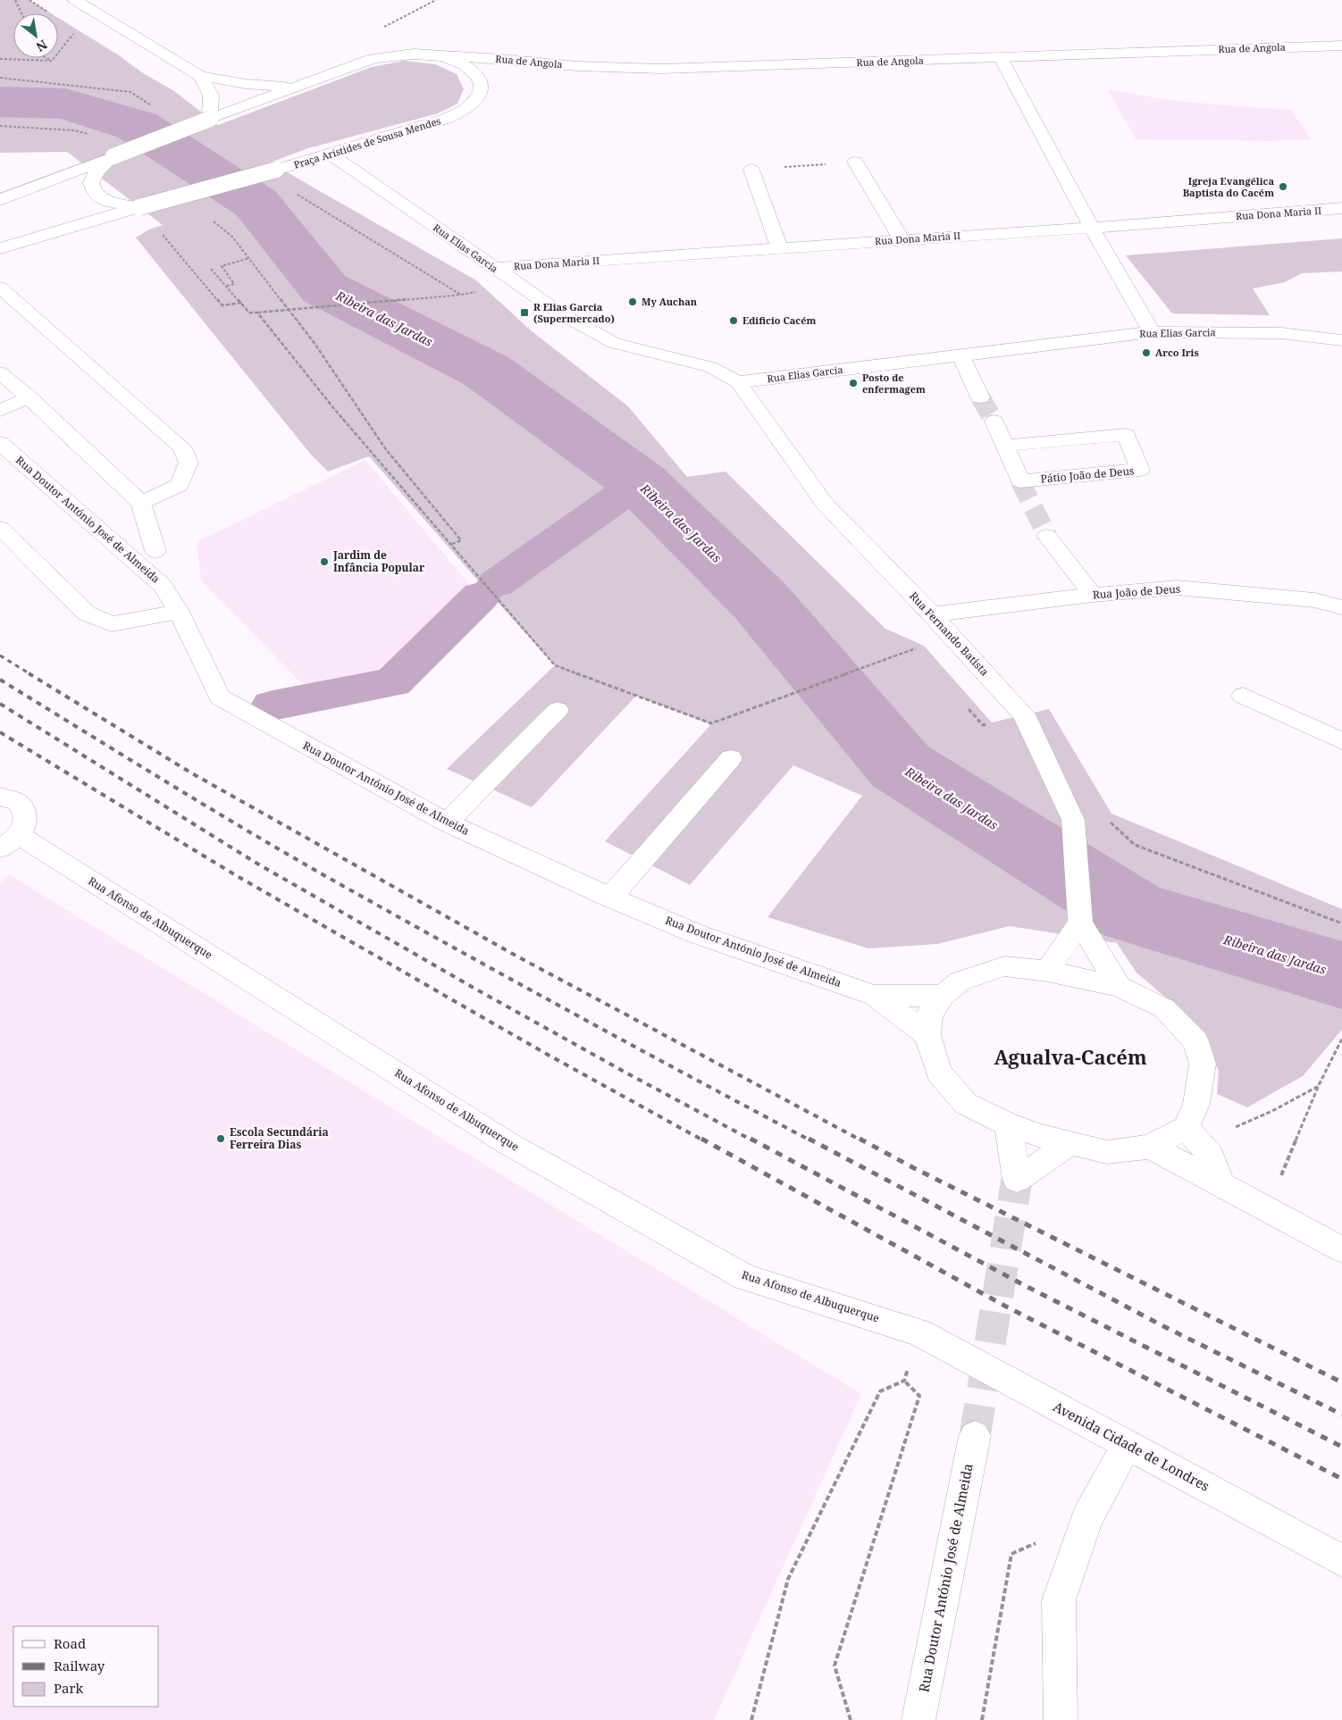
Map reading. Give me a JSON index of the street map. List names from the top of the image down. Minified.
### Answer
{"streets":{"street":["Rua de Angola","Praça Aristides de Sousa Mendes","Rua Dona Maria II","Rua Elias Garcia","Pátio João de Deus","Rua Doutor António José de Almeida","Rua João de Deus","Rua Fernando Batista","Rua Afonso de Albuquerque","Avenida Cidade de Londres"]},"crossings":[["Rua de Angola","Praça Aristides de Sousa Mendes"],["Praça Aristides de Sousa Mendes","Rua Elias Garcia"],["Rua Dona Maria II","Rua Elias Garcia"],["Rua Elias Garcia","Rua Fernando Batista"],["Rua João de Deus","Rua Fernando Batista"],["Rua Afonso de Albuquerque","Avenida Cidade de Londres"]],"districts":["Agualva-Cacém"],"water":["Ribeira das Jardas"],"places":{"other":["Igreja Evangélica Baptista do Cacém","My Auchan","Edificio Cacém","Arco Iris","Posto de enfermagem","Jardim de Infância Popular","Escola Secundária Ferreira Dias"],"transit":["R Elias Garcia (Supermercado)"]},"legend":["Road","Railway","Park"],"north":"bottom right"}
